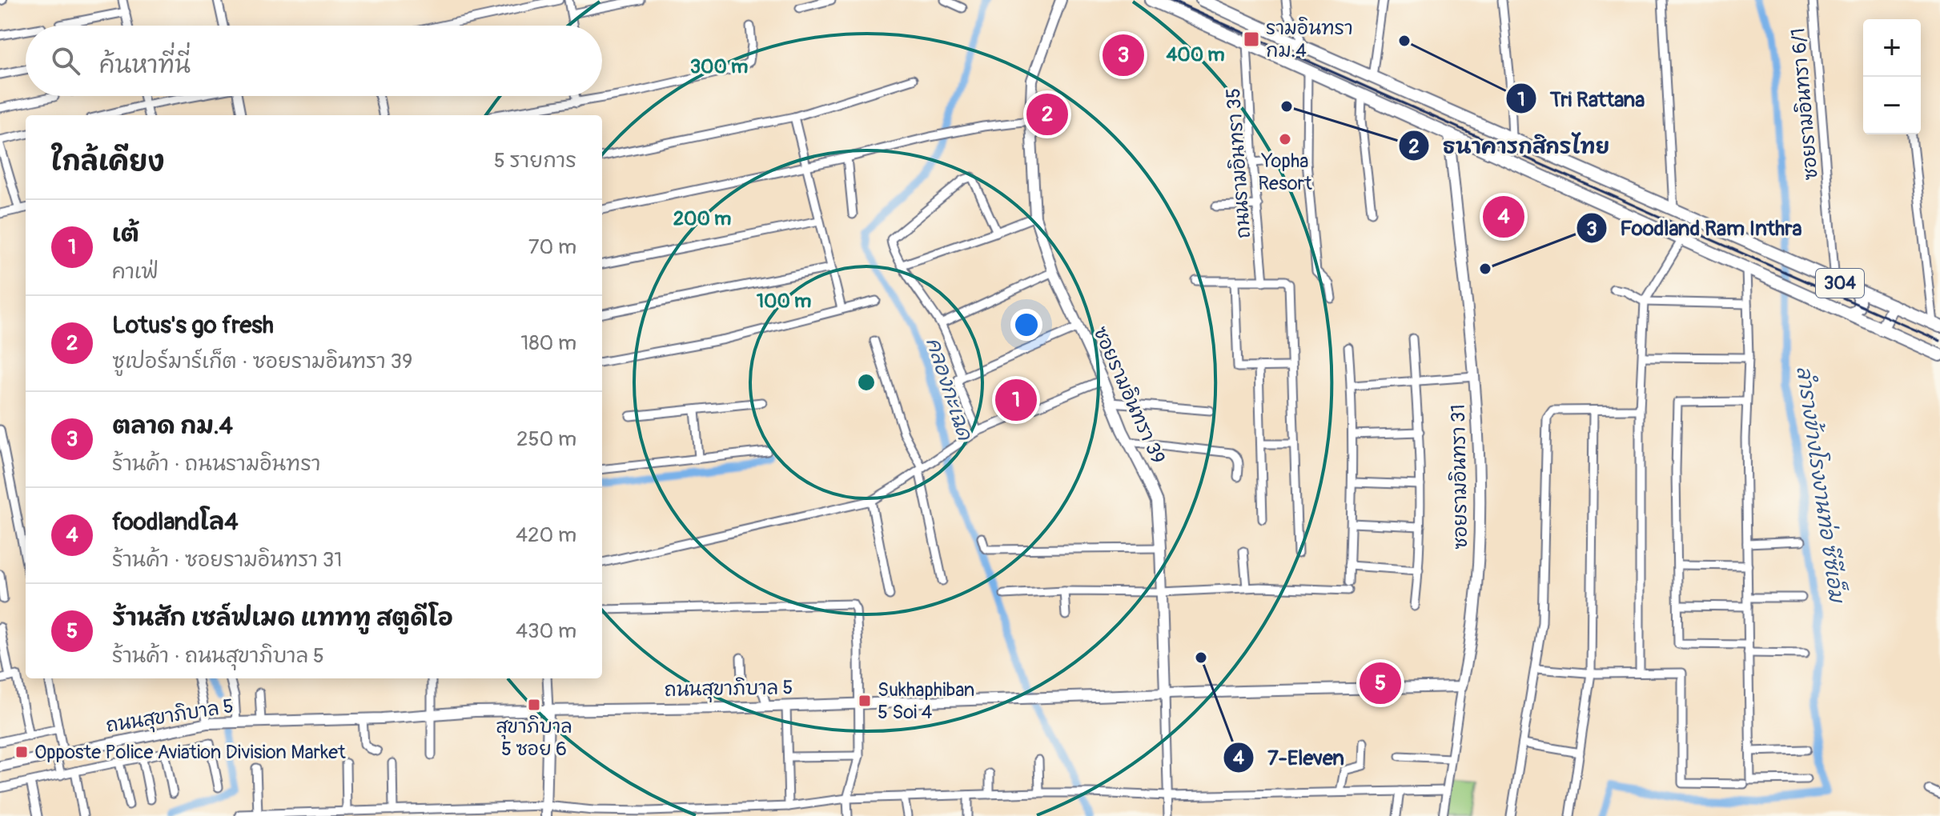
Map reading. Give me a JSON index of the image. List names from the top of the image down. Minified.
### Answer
{"streets":{"main road":["304"],"street":["ซอยรามอินทรา 6/1","ถนนรามอินทรา 35","ซอยรามอินทรา 39","ซอยรามอินทรา 31","ถนนสุขาภิบาล 5"]},"crossings":[["ซอยรามอินทรา 6/1","304"],["ถนนรามอินทรา 35","304"],["304","ซอยรามอินทรา 31"],["ซอยรามอินทรา 39","ถนนสุขาภิบาล 5"],["ซอยรามอินทรา 31","ถนนสุขาภิบาล 5"]],"water":["คลองกะเฉด","ลำรางข้างโรงงานท่อ ซีซีเอ็ม"],"places":{"transit":["รามอินทรา กม.4","Sukhaphiban 5 Soi 4","สุขาภิบาล 5 ซอย 6","Opposte Police Aviation Division Market"],"other":["Tri Rattana","ธนาคารกสิกรไทย","Yopha Resort","Foodland Ram Inthra","7-Eleven"]},"page":{"map_buttons":["+","−"],"search":"ค้นหาที่นี่","pins":["3","2","4","1","5"],"heading":["ใกล้เคียง","5 รายการ"],"list":[{"mark":"1","name":"เต้","note":"คาเฟ่","value":"70 m"},{"mark":"2","name":"Lotus's go fresh","note":"ซูเปอร์มาร์เก็ต · ซอยรามอินทรา 39","value":"180 m"},{"mark":"3","name":"ตลาด กม.4","note":"ร้านค้า · ถนนรามอินทรา","value":"250 m"},{"mark":"4","name":"foodlandโล4","note":"ร้านค้า · ซอยรามอินทรา 31","value":"420 m"},{"mark":"5","name":"ร้านสัก เซล์ฟเมด แทททู สตูดีโอ","note":"ร้านค้า · ถนนสุขาภิบาล 5","value":"430 m"}]},"rings":["400 m","300 m","200 m","100 m"]}
